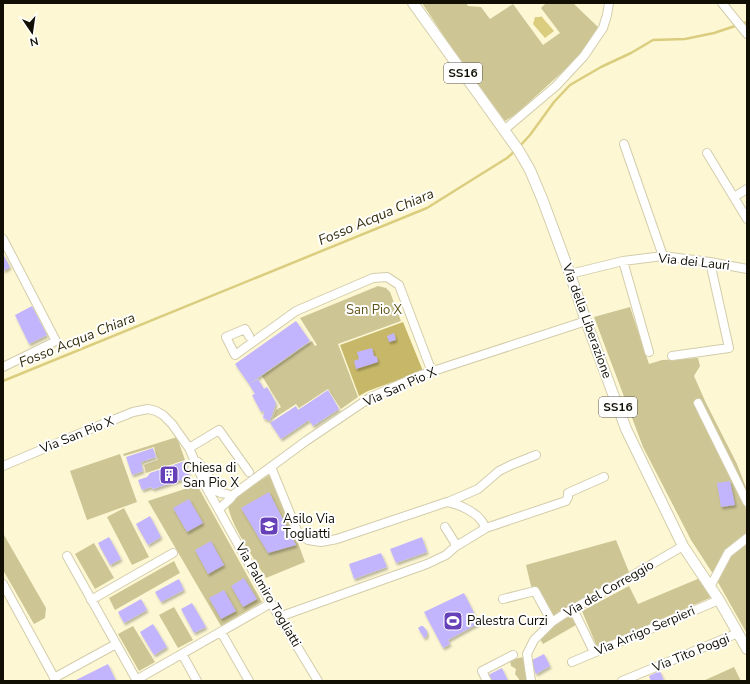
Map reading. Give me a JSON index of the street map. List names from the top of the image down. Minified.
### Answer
{"streets":{"main road":["SS16","Via della Liberazione"],"street":["Via dei Lauri","Via San Pio X","Via del Correggio","Via Palmiro Togliatti","Via Arrigo Serpieri","Via Tito Poggi"]},"crossings":[["Via dei Lauri","Via della Liberazione"],["Via della Liberazione","Via San Pio X"],["Via della Liberazione","Via del Correggio"],["Via della Liberazione","Via Arrigo Serpieri"],["Via della Liberazione","Via Tito Poggi"],["Via San Pio X","Via Palmiro Togliatti"]],"water":["Fosso Acqua Chiara"],"parks":["San Pio X"],"places":{"building":["Chiesa di San Pio X"],"school or university":["Asilo Via Togliatti"],"sports":["Palestra Curzi"]},"north":"bottom"}
